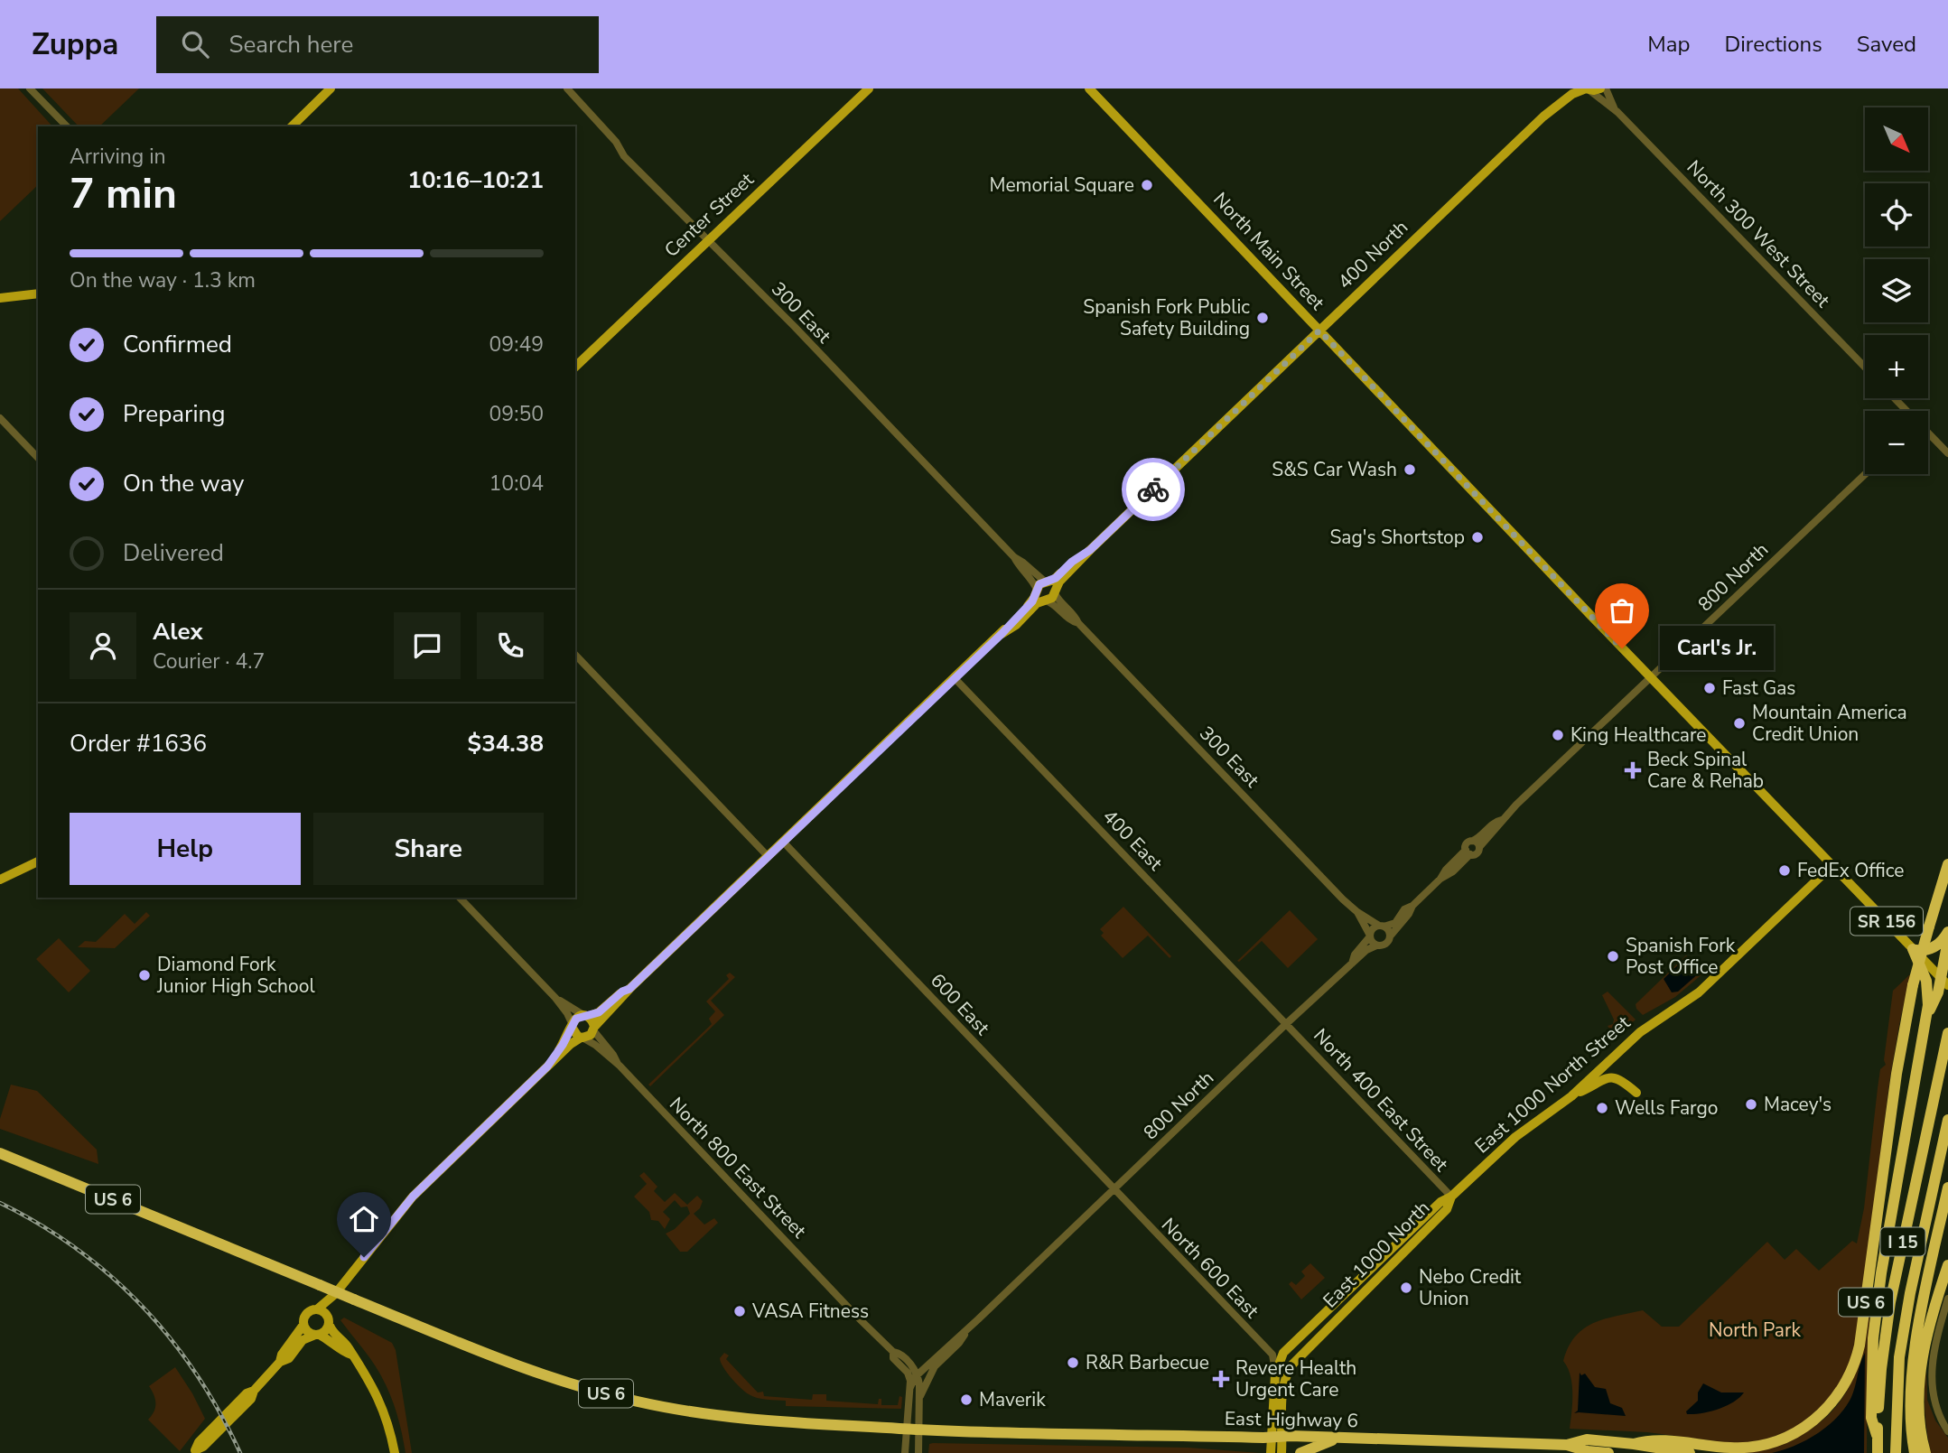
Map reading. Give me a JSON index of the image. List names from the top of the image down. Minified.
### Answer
{"streets":{"highway":["US 6","I 15","East Highway 6"],"main road":["Center Street","North Main Street","400 North","SR 156","East 1000 North Street","East 1000 North"],"street":["North 300 West Street","300 East","800 North","400 East","600 East","North 400 East Street","North 800 East Street","North 600 East"]},"crossings":[["Center Street","300 East"],["North Main Street","400 North"],["North Main Street","800 North"],["North Main Street","East 1000 North Street"],["400 North","300 East"],["300 East","800 North"],["800 North","400 East"],["800 North","600 East"],["800 North","North 400 East Street"],["800 North","North 600 East"],["400 East","North 400 East Street"],["600 East","North 600 East"],["East 1000 North Street","North 400 East Street"],["East 1000 North Street","East 1000 North"],["North 400 East Street","East 1000 North"],["US 6","East Highway 6"],["East 1000 North","North 600 East"],["East 1000 North","East Highway 6"]],"parks":["North Park"],"places":{"other":["Memorial Square","Spanish Fork Public Safety Building","S&S Car Wash","Sag's Shortstop","Carl's Jr.","Fast Gas","Mountain America Credit Union","King Healthcare","FedEx Office","Spanish Fork Post Office","Diamond Fork Junior High School","Macey's","Wells Fargo","Nebo Credit Union","VASA Fitness","R&R Barbecue","Maverik"],"health":["Beck Spinal Care & Rehab","Revere Health Urgent Care"]},"north":"bottom right","page":{"header":"Zuppa","search":"Search here","nav":["Map","Directions","Saved"],"map_buttons":["+","−"],"heading":["7 min","Arriving in","10:16–10:21"],"panel":["Alex","Courier · 4.7","Order #1636","$34.38"],"bar":"On the way · 1.3 km","list":[["Confirmed","09:49"],["Preparing","09:50"],["On the way","10:04"],"Delivered"],"bubble":"Carl's Jr.","buttons":["Help","Share"]}}
